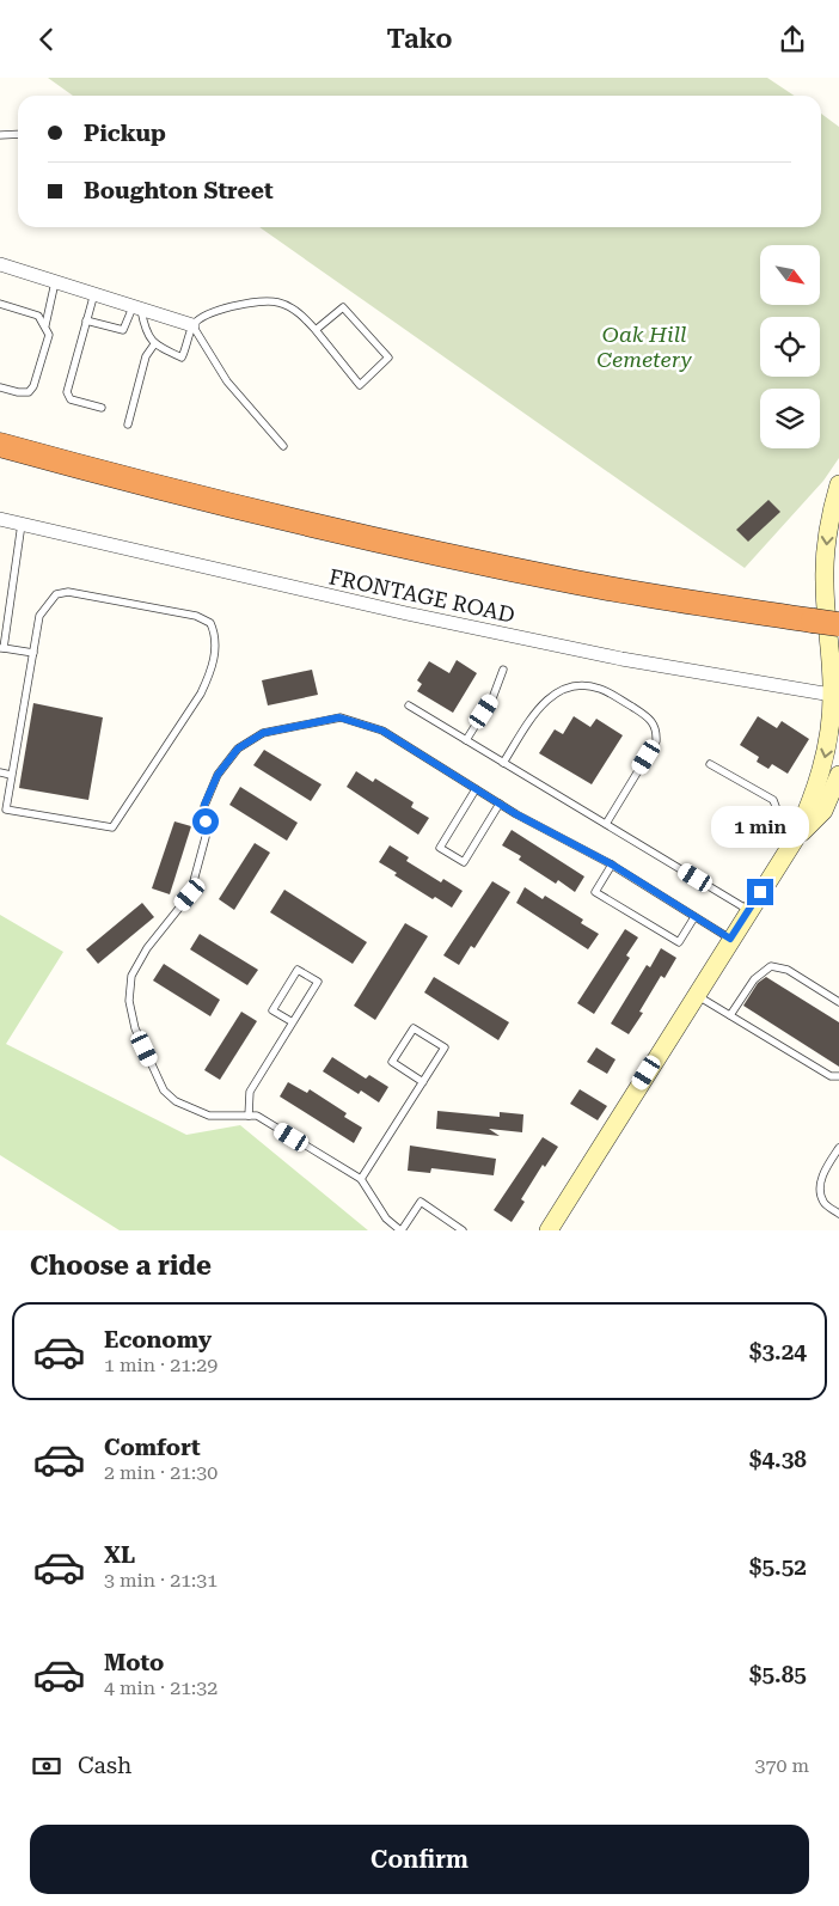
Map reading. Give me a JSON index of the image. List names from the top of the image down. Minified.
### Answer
{"streets":{"street":["FRONTAGE ROAD"]},"parks":["Oak Hill Cemetery"],"north":"bottom right","page":{"header":"Tako","banner":["Pickup","Boughton Street"],"bubble":"1 min","heading":"Choose a ride","list":[{"name":"Economy","note":"1 min · 21:29","value":"$3.24"},{"name":"Comfort","note":"2 min · 21:30","value":"$4.38"},{"name":"XL","note":"3 min · 21:31","value":"$5.52"},{"name":"Moto","note":"4 min · 21:32","value":"$5.85"}],"pay":["Cash","370 m"],"buttons":"Confirm"}}
